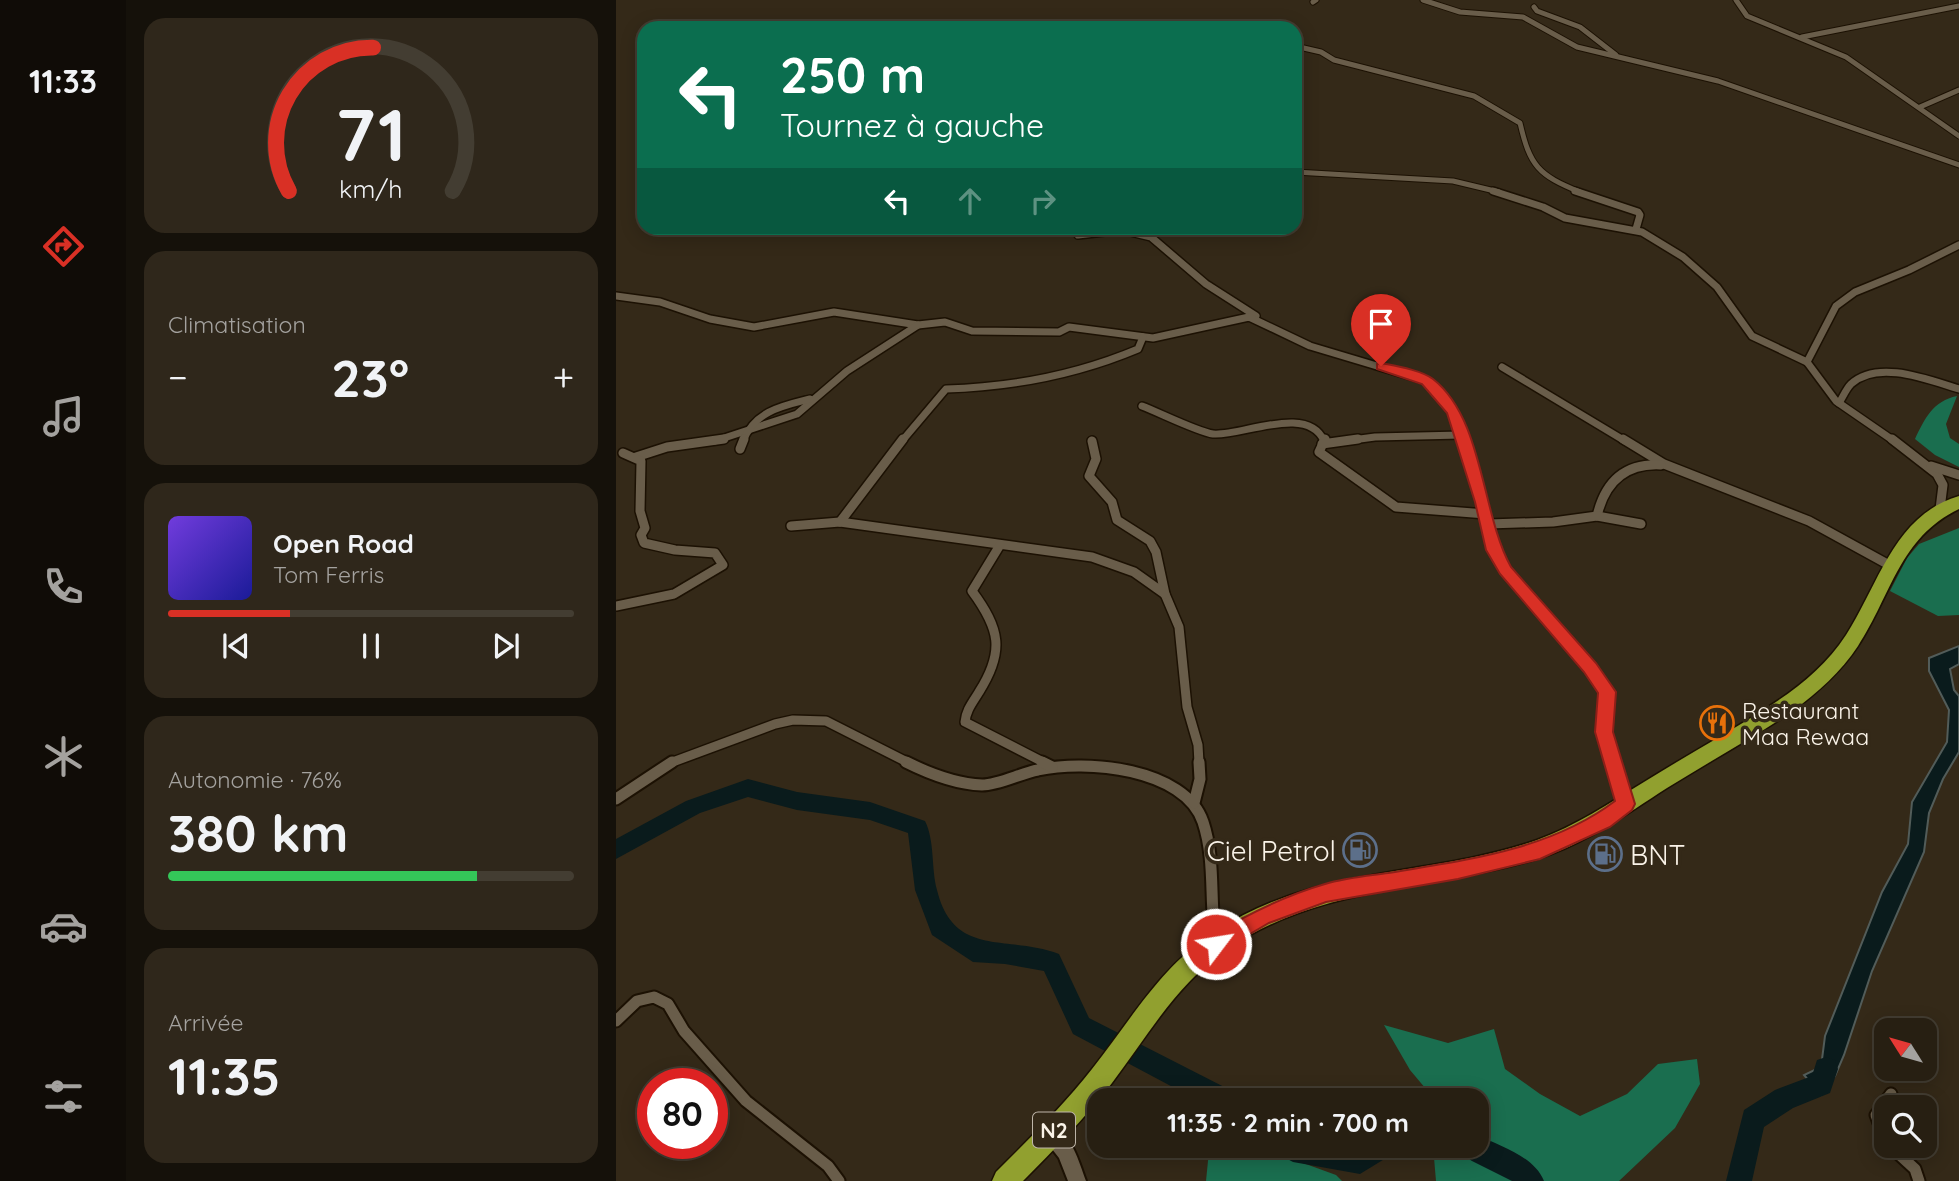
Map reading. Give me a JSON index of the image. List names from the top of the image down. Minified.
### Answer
{"streets":{"highway":["N2"]},"places":{"restaurant":["Restaurant Maa Rewaa"],"fuel station":["Ciel Petrol","BNT"]},"north":"top left","page":{"tabs":"11:33","turn":["250 m","Tournez à gauche"],"tile":["Climatisation",["Autonomie · 76%","380 km"],["Arrivée","11:35"]],"heat":["−","23°","+"],"song":["Open Road","Tom Ferris"],"limit":"80","trip":"11:35 · 2 min · 700 m","gauge":["71","km/h"]}}
